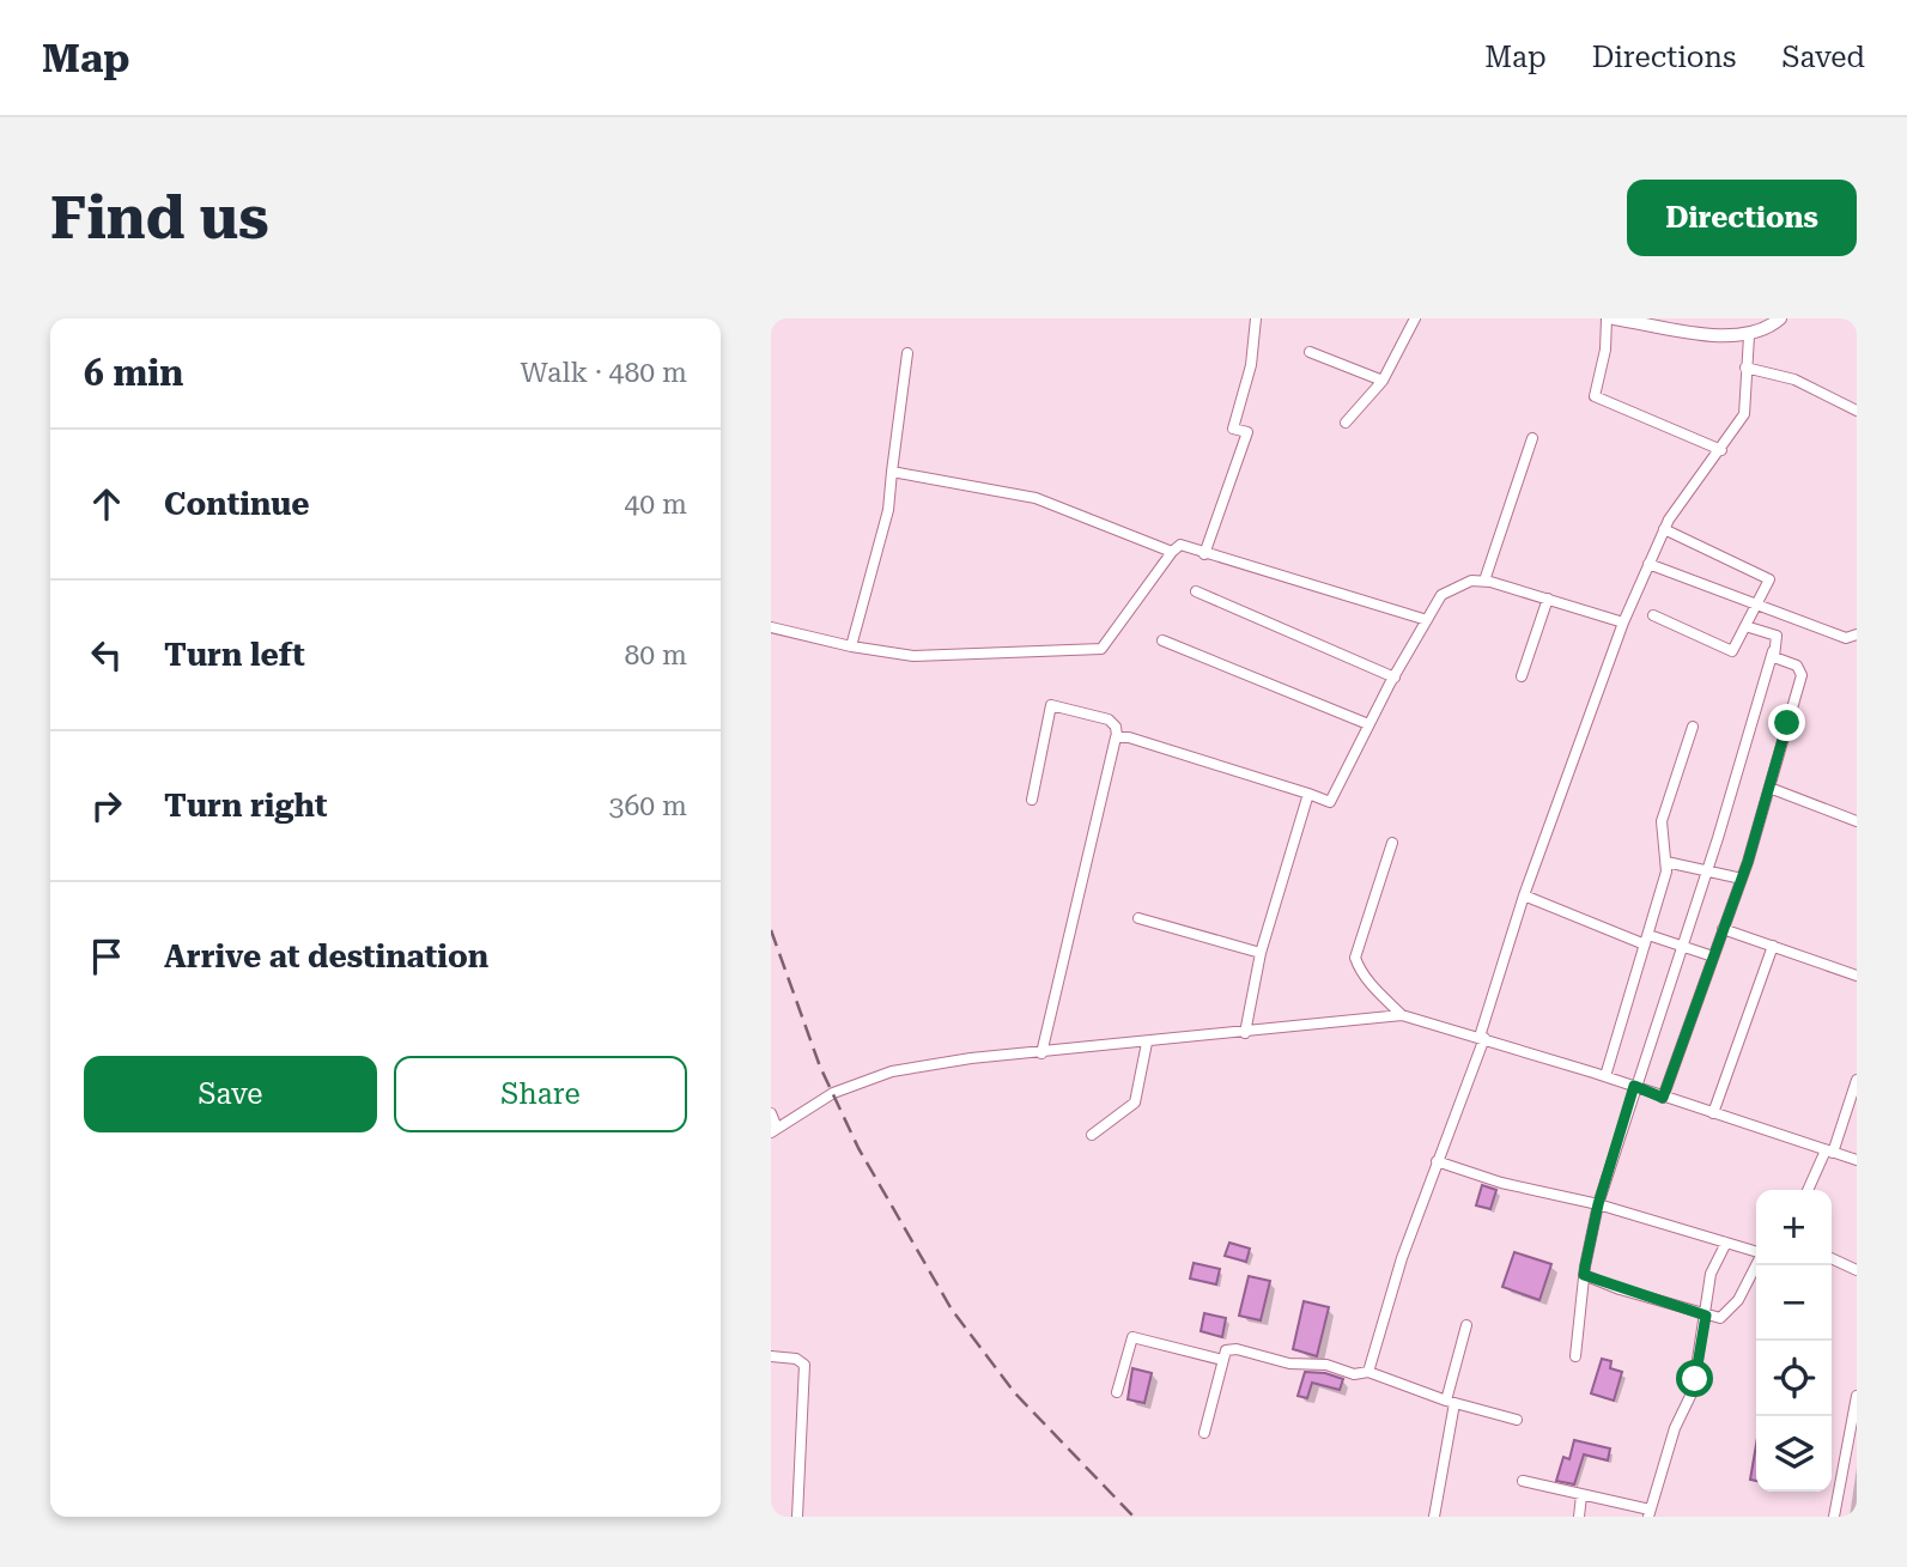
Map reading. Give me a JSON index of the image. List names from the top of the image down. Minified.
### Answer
{"page":{"header":"Map","nav":["Map","Directions","Saved"],"buttons":["Directions",["Save","Share"]],"title":"Find us","heading":["6 min","Walk · 480 m"],"list":[["Continue","40 m"],["Turn left","80 m"],["Turn right","360 m"],"Arrive at destination"],"map_buttons":["+","−"]}}
